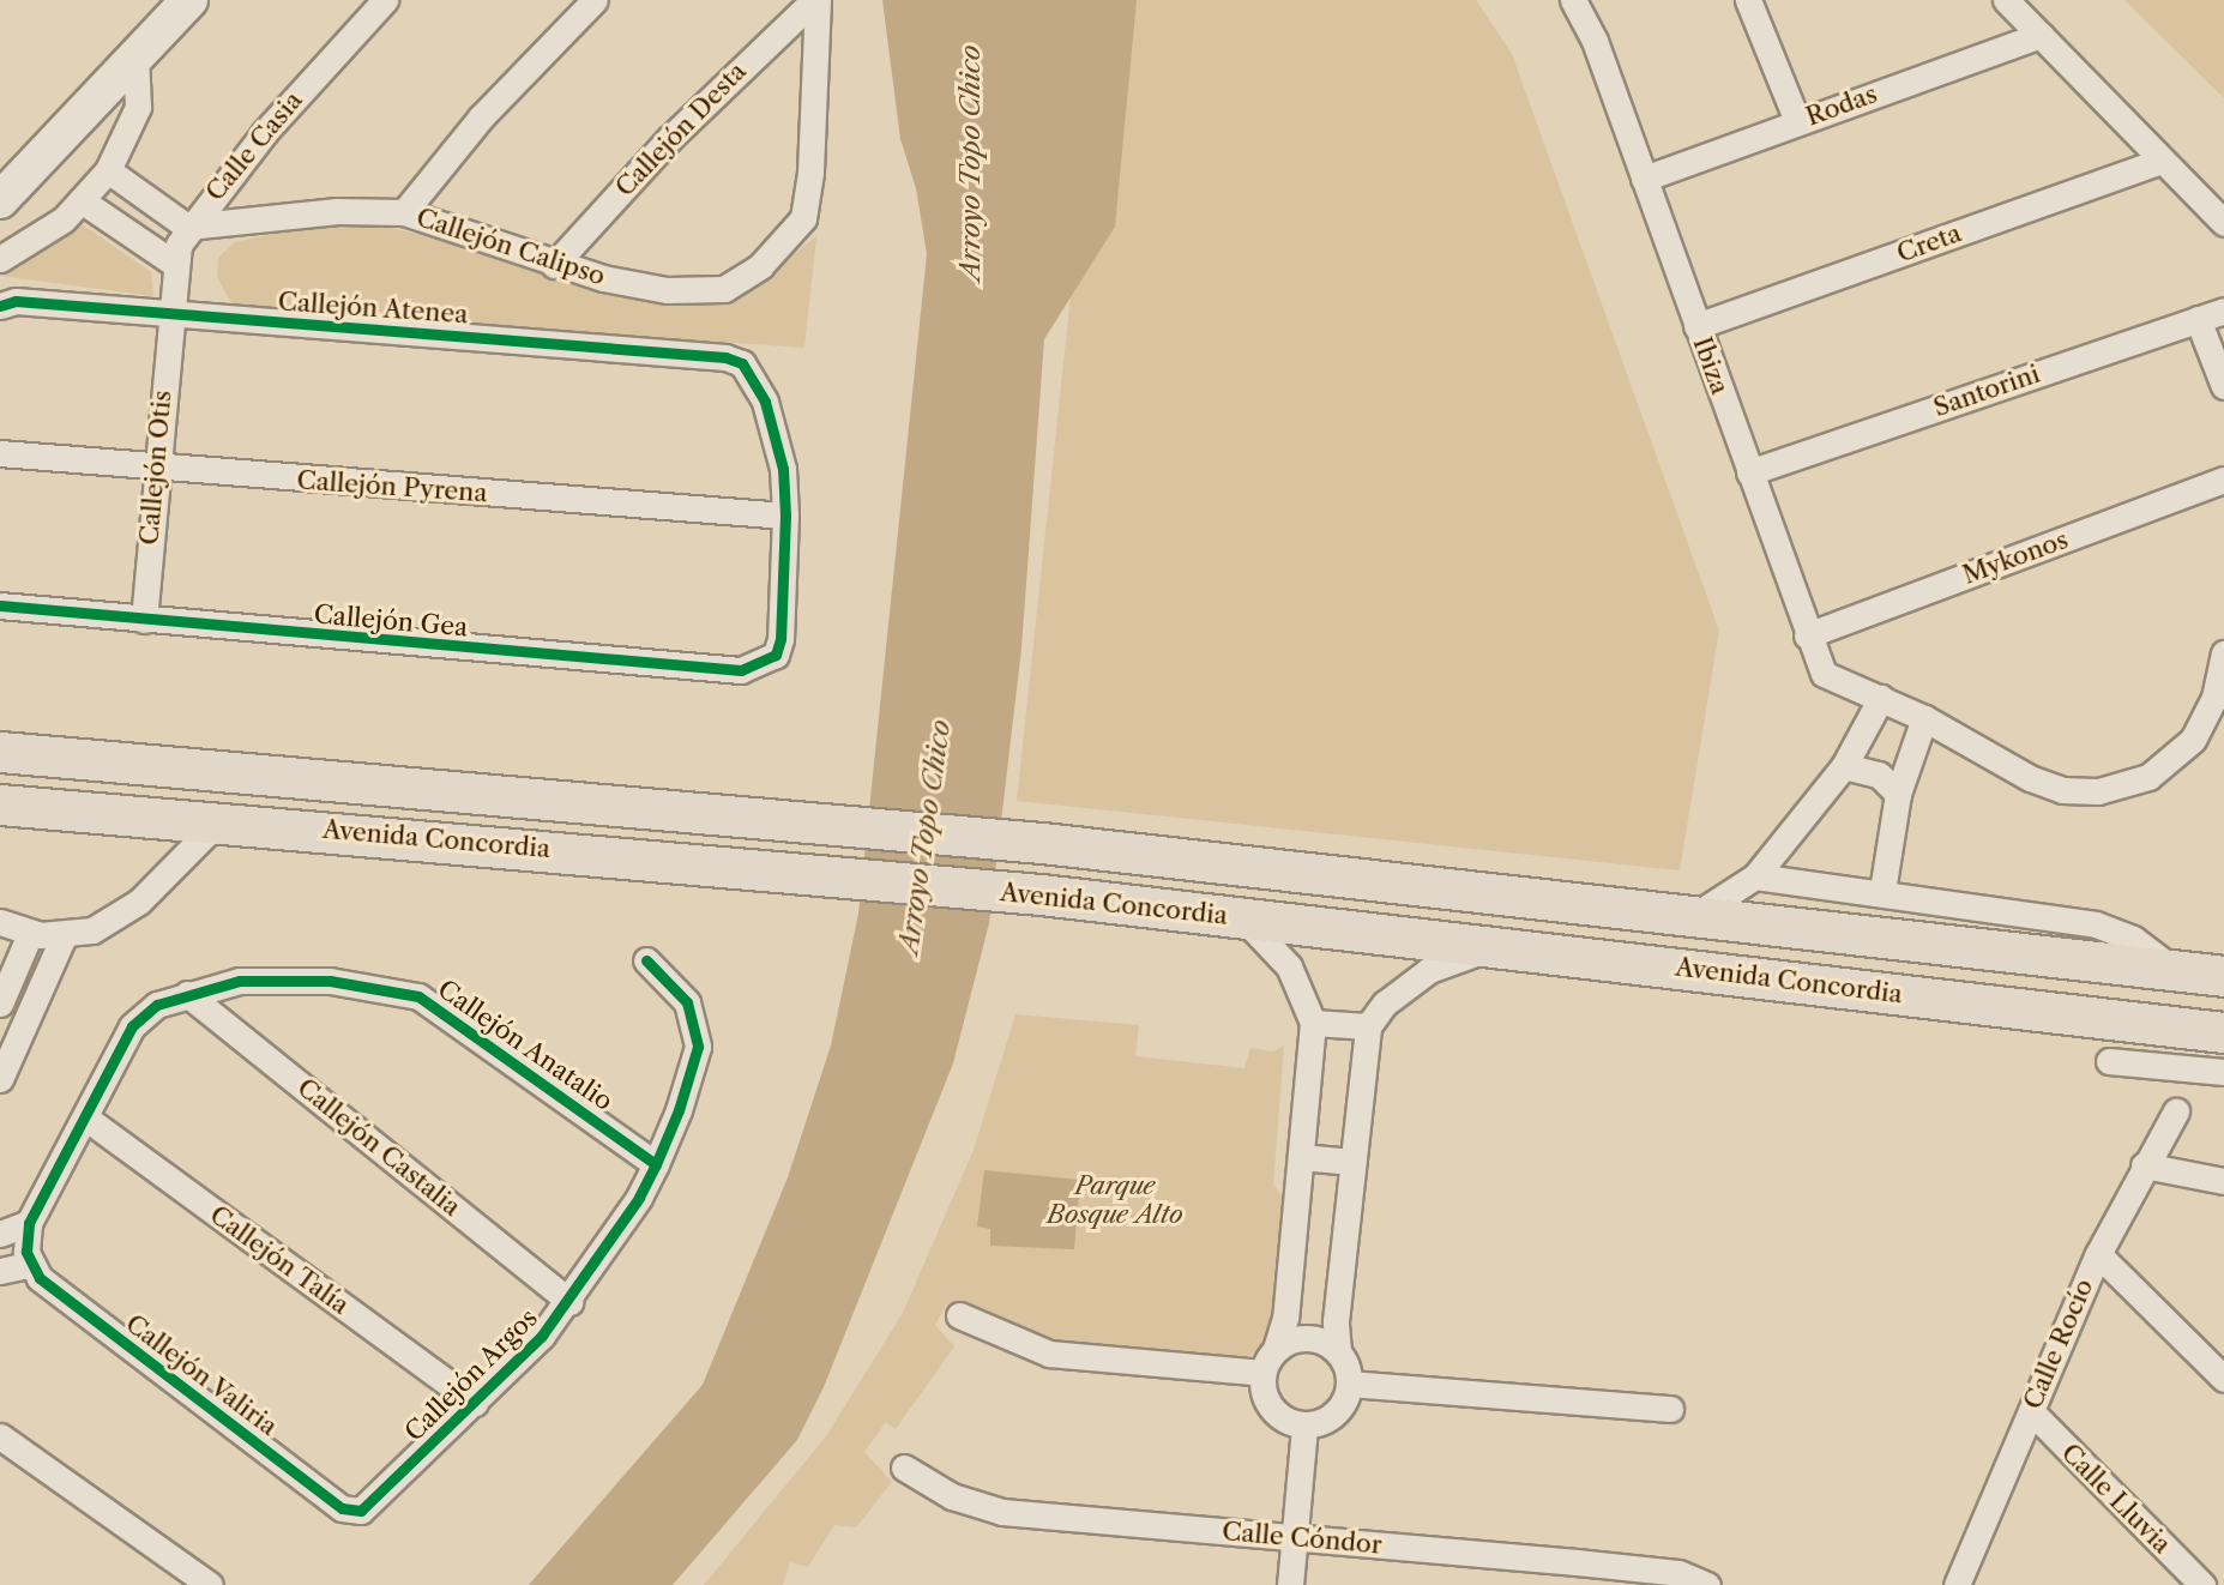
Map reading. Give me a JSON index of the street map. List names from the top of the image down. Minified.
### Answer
{"streets":{"main road":["Avenida Concordia"],"street":["Rodas","Callejón Desta","Calle Casia","Creta","Callejón Calipso","Callejón Atenea","Ibiza","Santorini","Callejón Otis","Callejón Pyrena","Mykonos","Callejón Gea","Callejón Anatalio","Callejón Castalia","Callejón Talía","Calle Rocío","Callejón Valiria","Callejón Argos","Calle Lluvia","Calle Cóndor"]},"crossings":[["Rodas","Ibiza"],["Callejón Desta","Callejón Calipso"],["Calle Casia","Callejón Calipso"],["Calle Casia","Callejón Atenea"],["Calle Casia","Callejón Otis"],["Creta","Ibiza"],["Callejón Atenea","Callejón Otis"],["Callejón Atenea","Callejón Pyrena"],["Callejón Atenea","Callejón Gea"],["Ibiza","Santorini"],["Ibiza","Mykonos"],["Callejón Otis","Callejón Pyrena"],["Callejón Otis","Callejón Gea"],["Callejón Pyrena","Callejón Gea"],["Callejón Anatalio","Callejón Castalia"],["Callejón Anatalio","Callejón Talía"],["Callejón Anatalio","Callejón Valiria"],["Callejón Anatalio","Callejón Argos"],["Callejón Castalia","Callejón Argos"],["Callejón Talía","Callejón Argos"],["Calle Rocío","Calle Lluvia"],["Callejón Valiria","Callejón Argos"]],"water":["Arroyo Topo Chico"],"parks":["Parque Bosque Alto"]}
